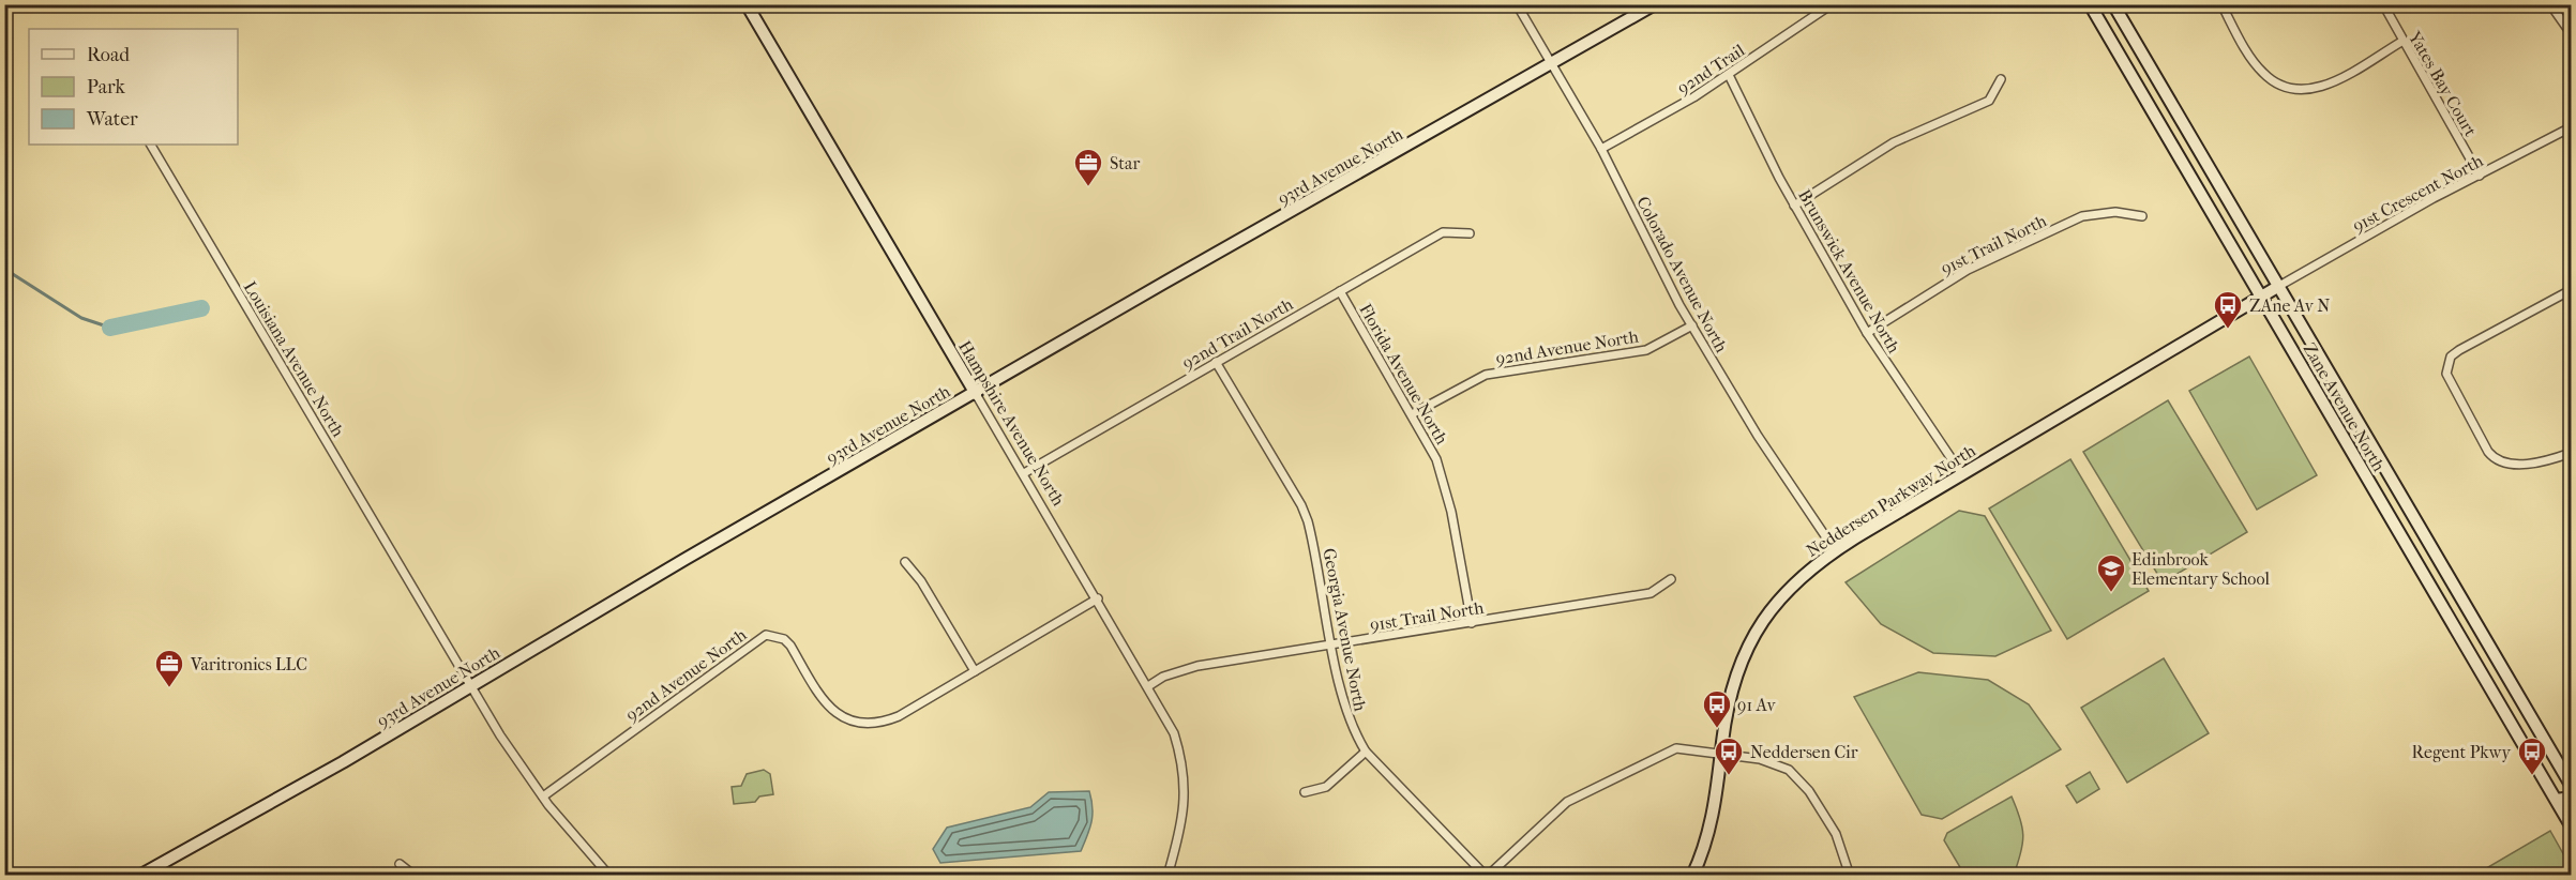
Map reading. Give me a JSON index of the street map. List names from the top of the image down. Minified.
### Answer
{"streets":{"street":["92nd Trail","Yates Bay Court","93rd Avenue North","91st Crescent North","91st Trail North","Brunswick Avenue North","Colorado Avenue North","92nd Trail North","92nd Avenue North","Louisiana Avenue North","Florida Avenue North","Zane Avenue North","Hampshire Avenue North","Neddersen Parkway North","Georgia Avenue North"]},"crossings":[["92nd Trail","Brunswick Avenue North"],["92nd Trail","Colorado Avenue North"],["Yates Bay Court","91st Crescent North"],["93rd Avenue North","Colorado Avenue North"],["93rd Avenue North","Louisiana Avenue North"],["93rd Avenue North","Hampshire Avenue North"],["91st Crescent North","Zane Avenue North"],["91st Crescent North","Neddersen Parkway North"],["91st Trail North","Brunswick Avenue North"],["91st Trail North","Florida Avenue North"],["91st Trail North","Hampshire Avenue North"],["91st Trail North","Georgia Avenue North"],["Brunswick Avenue North","Neddersen Parkway North"],["Colorado Avenue North","92nd Avenue North"],["Colorado Avenue North","Neddersen Parkway North"],["92nd Trail North","Florida Avenue North"],["92nd Trail North","Hampshire Avenue North"],["92nd Trail North","Georgia Avenue North"],["92nd Avenue North","Florida Avenue North"],["92nd Avenue North","Hampshire Avenue North"],["Zane Avenue North","Neddersen Parkway North"]],"places":{"office":["Star","Varitronics LLC"],"bus stop":["ZAne Av N","91 Av","Neddersen Cir","Regent Pkwy"],"school or university":["Edinbrook Elementary School"]},"legend":["Road","Park","Water"]}
